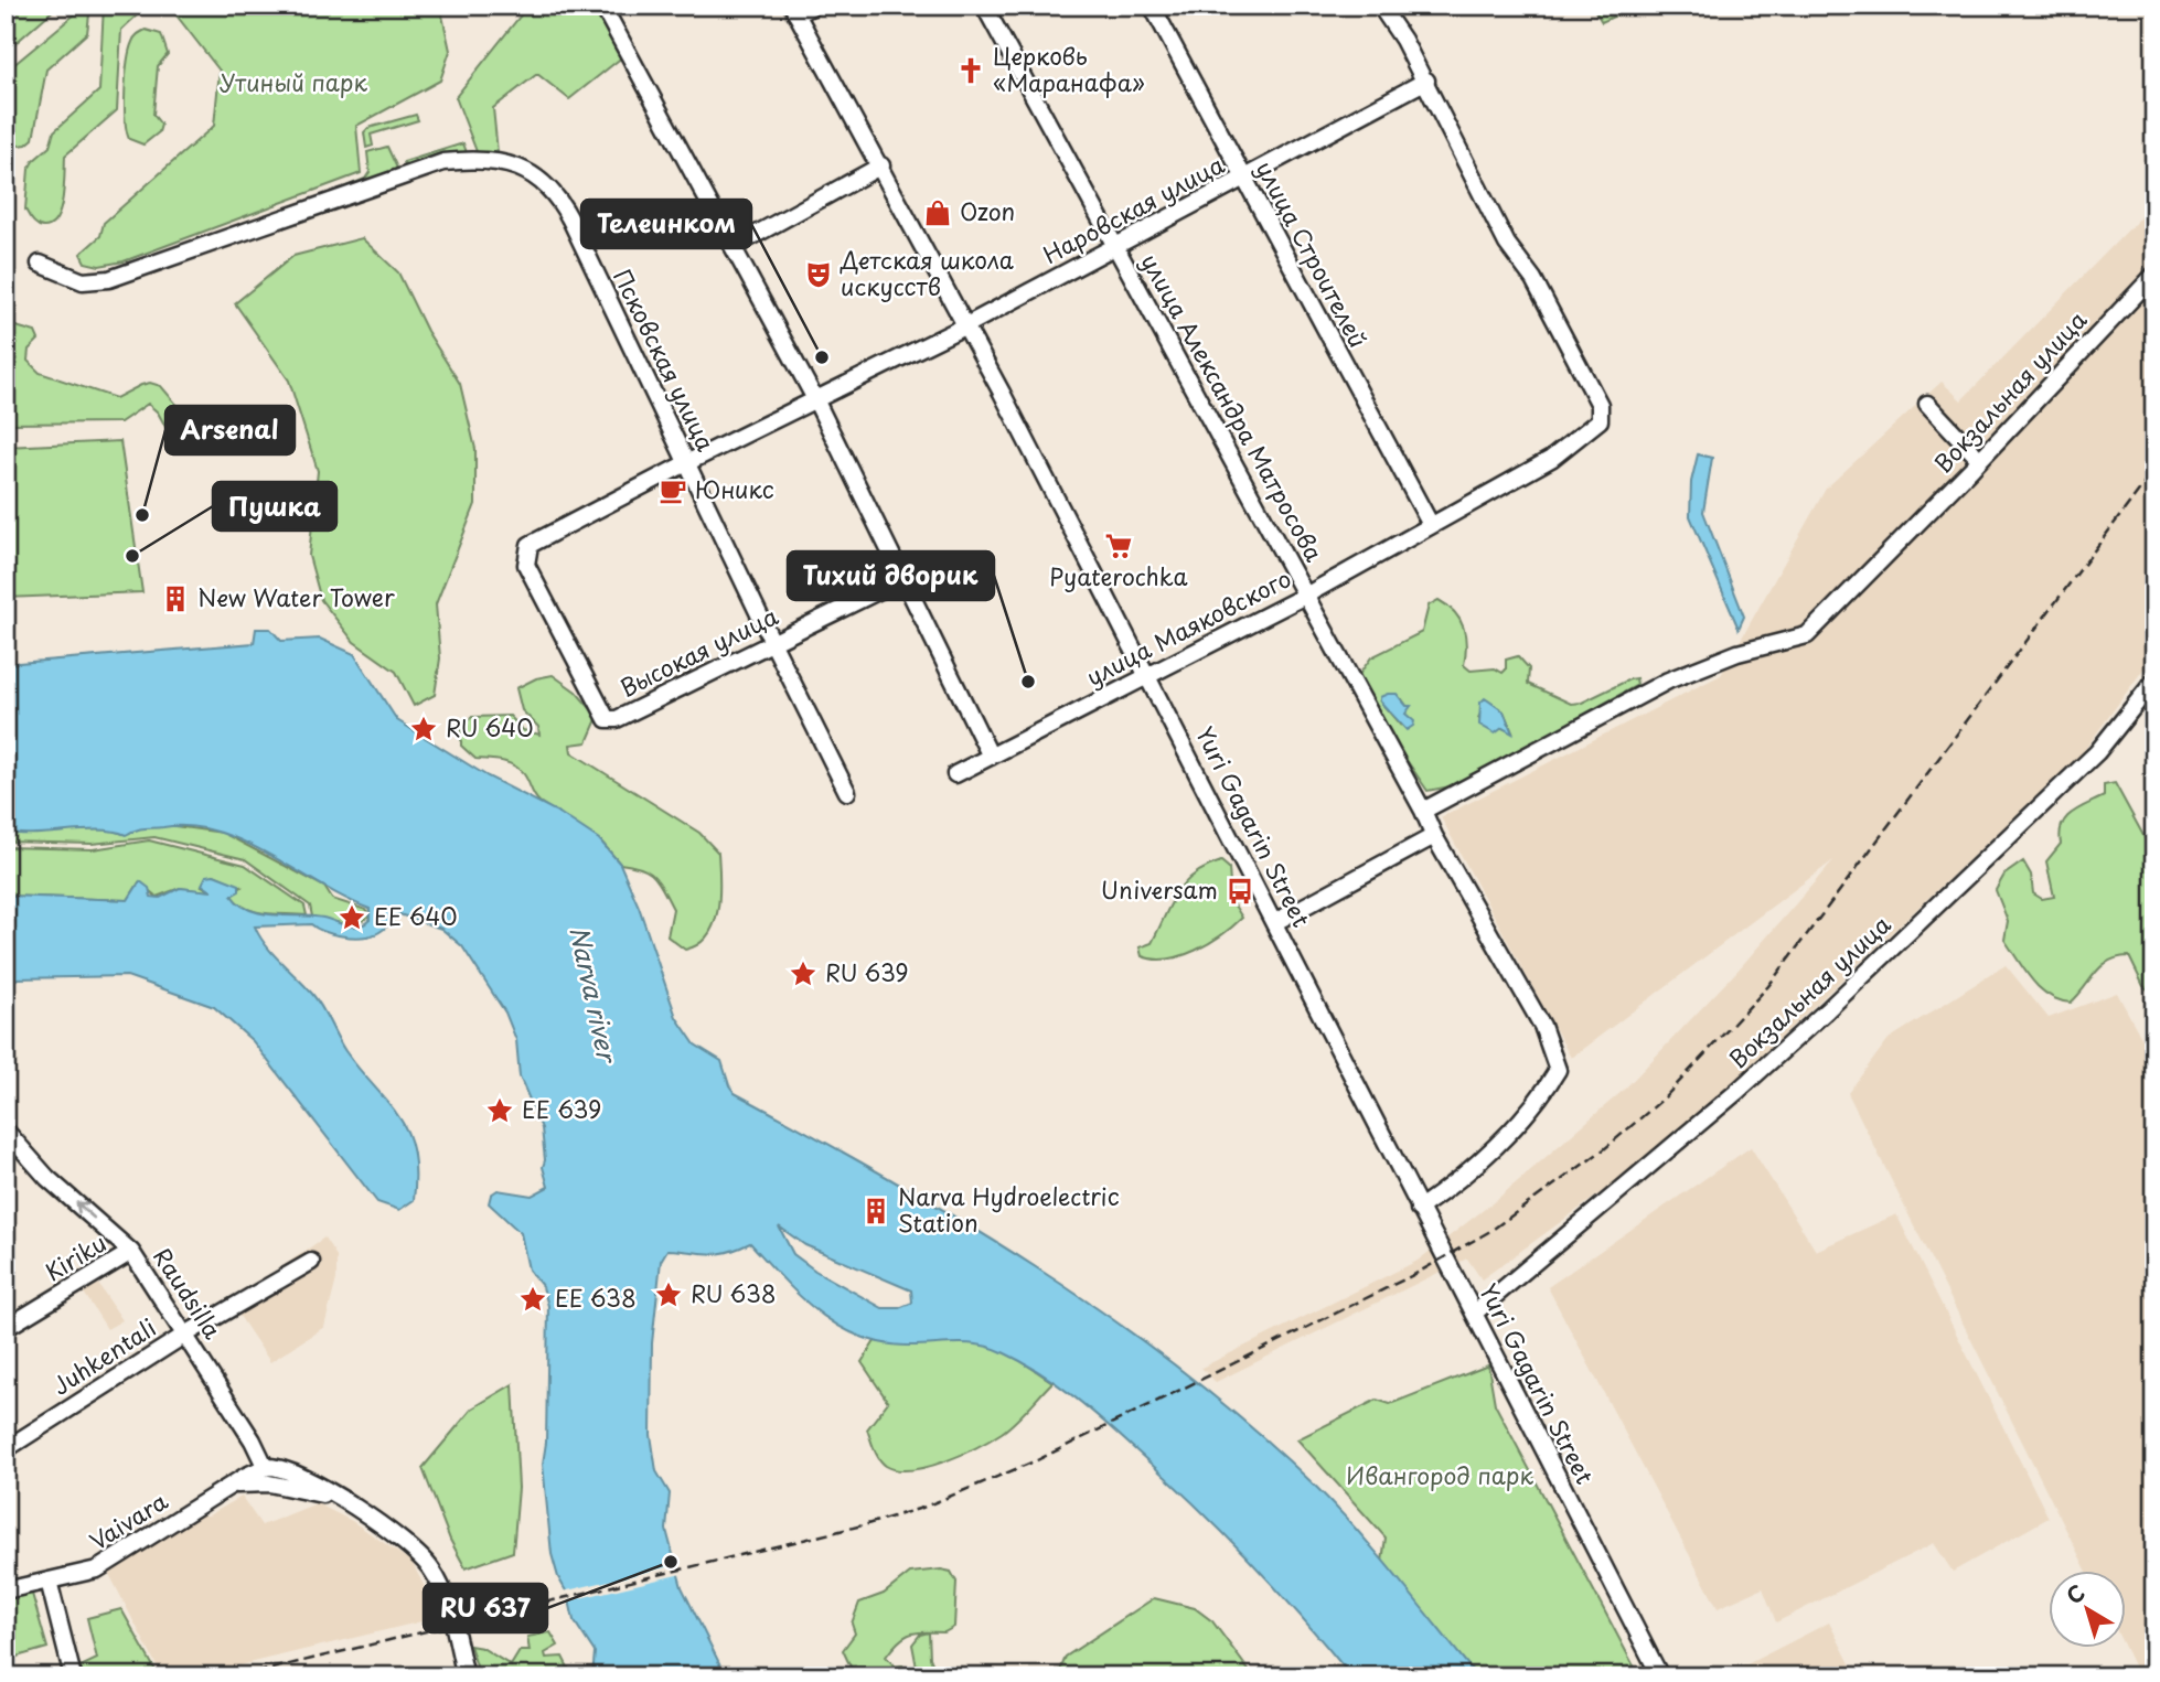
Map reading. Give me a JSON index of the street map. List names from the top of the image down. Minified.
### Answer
{"streets":{"street":["Наровская улица","улица Строителей","Псковская улица","Вокзальная улица","улица Александра Матросова","улица Маяковского","Высокая улица","Yuri Gagarin Street","Kiriku","Raudsilla","Juhkentali","Vaivara"]},"crossings":[["Наровская улица","улица Строителей"],["Наровская улица","Псковская улица"],["Наровская улица","улица Александра Матросова"],["Наровская улица","улица Маяковского"],["Наровская улица","Высокая улица"],["Наровская улица","Yuri Gagarin Street"],["улица Строителей","улица Маяковского"],["Псковская улица","Высокая улица"],["Вокзальная улица","улица Александра Матросова"],["Вокзальная улица","Yuri Gagarin Street"],["улица Александра Матросова","улица Маяковского"],["улица Александра Матросова","Yuri Gagarin Street"],["улица Маяковского","Yuri Gagarin Street"],["Kiriku","Raudsilla"],["Raudsilla","Juhkentali"],["Raudsilla","Vaivara"]],"one_way":["Raudsilla"],"water":["Narva river"],"parks":["Утиный парк","Ивангород парк"],"places":{"church":["Церковь «Маранафа»"],"shop":["Ozon"],"theatre":["Детская школа искусств"],"other":["Телеинком","Arsenal","Пушка","Тихий дворик","RU 637"],"cafe":["Юникс"],"supermarket":["Pyaterochka"],"building":["New Water Tower","Narva Hydroelectric Station"],"place":["RU 640","EE 640","RU 639","EE 639","RU 638","EE 638"],"bus stop":["Universam"]},"north":"top left"}
